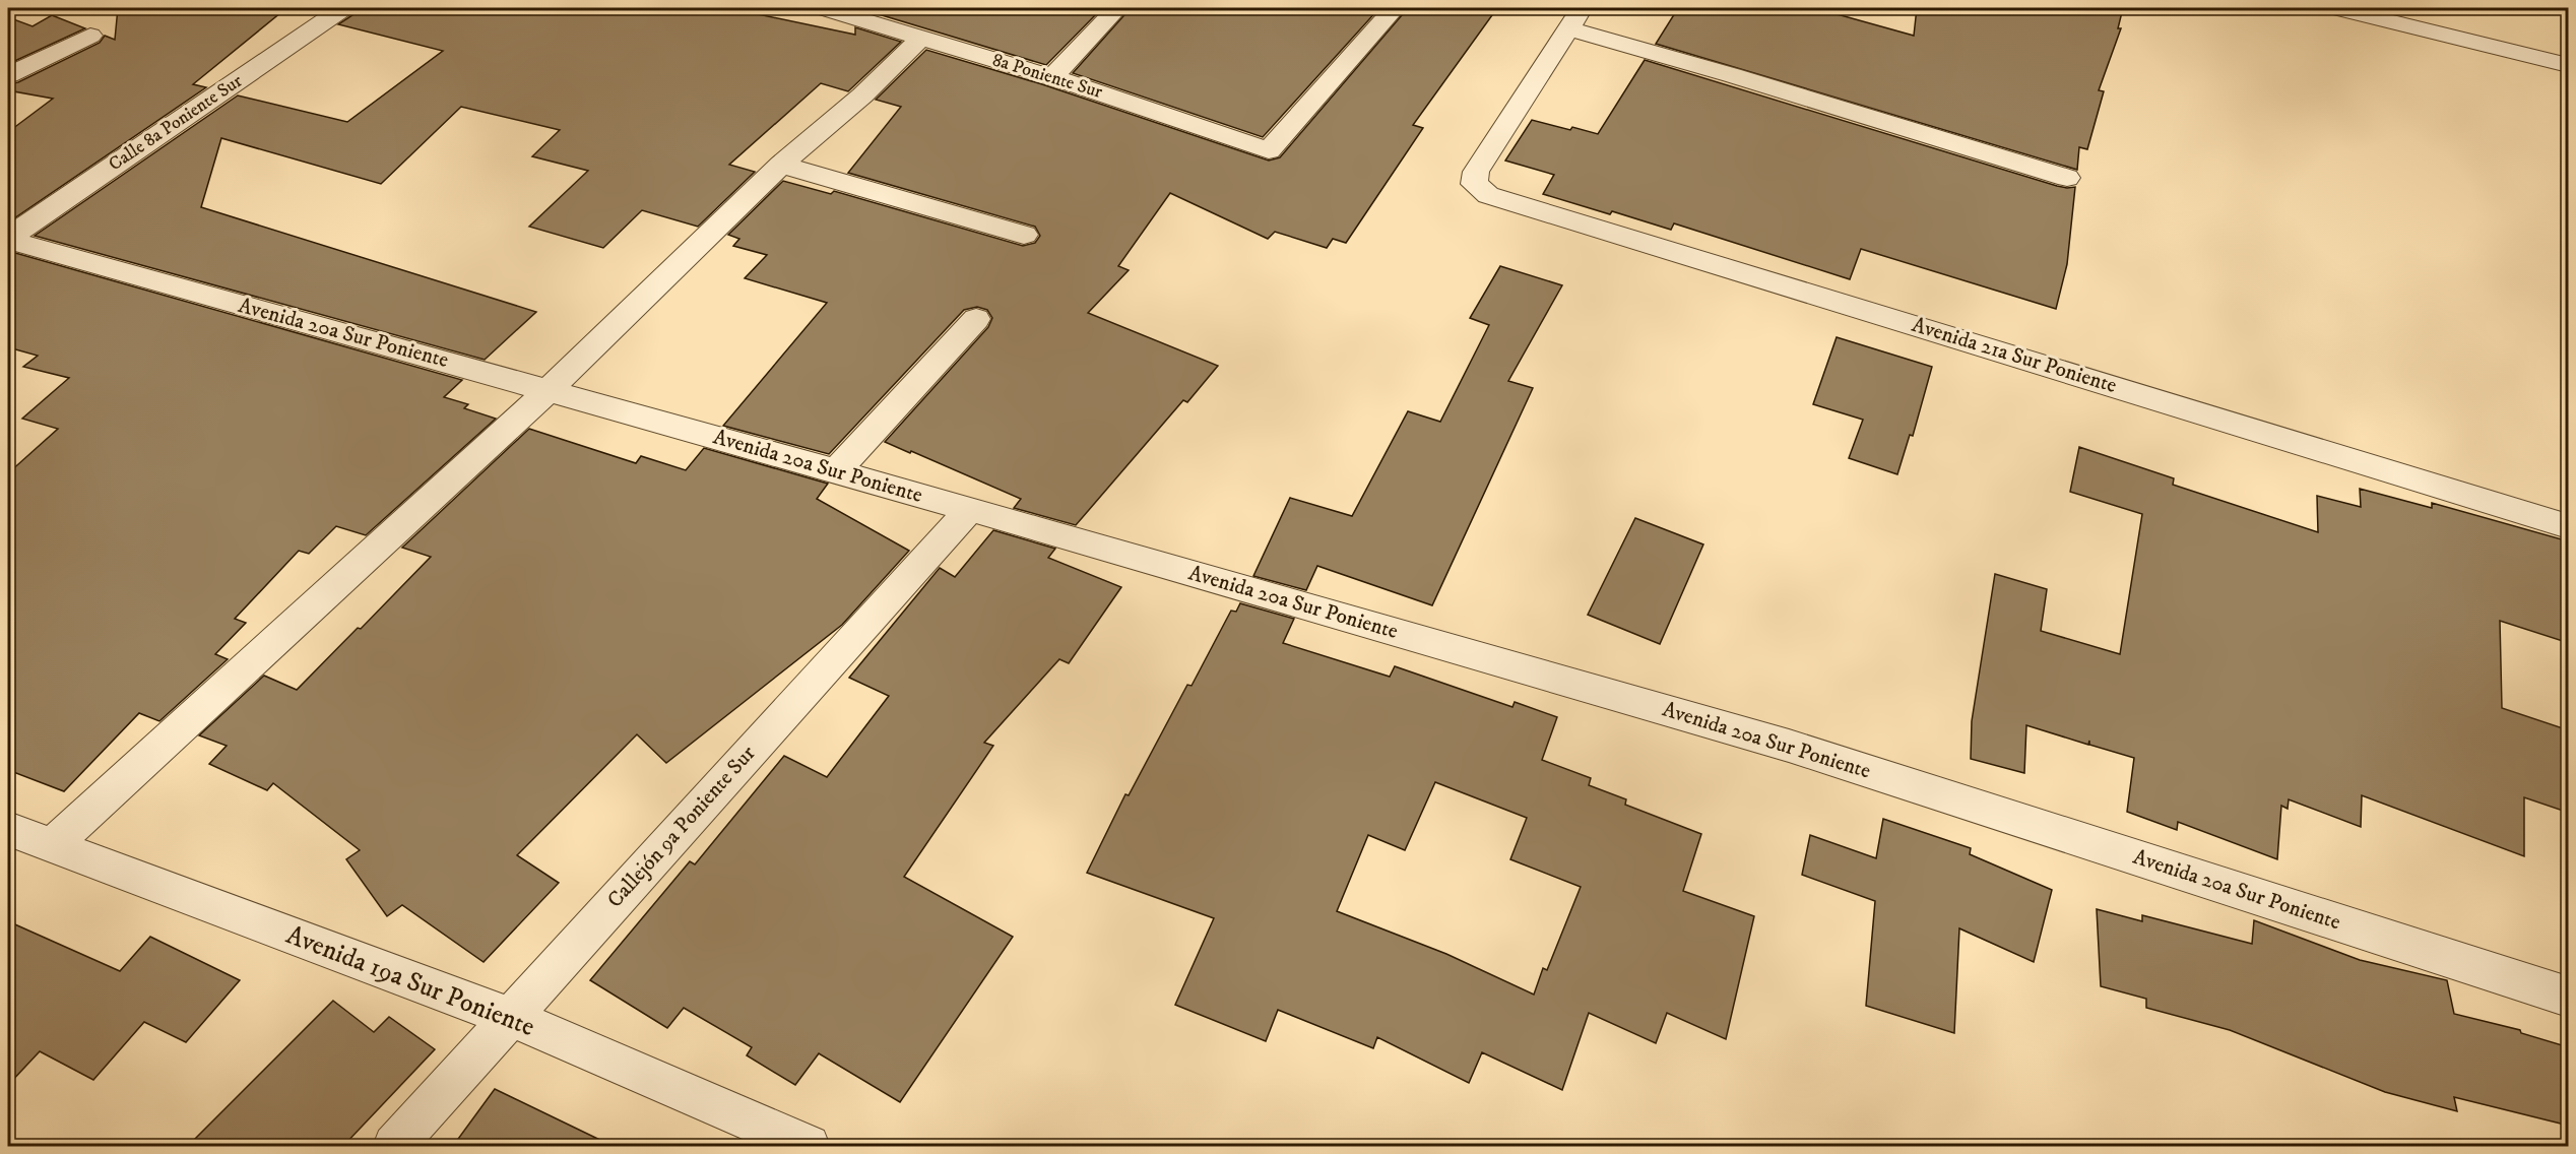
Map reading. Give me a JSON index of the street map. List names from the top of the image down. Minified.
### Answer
{"streets":{"street":["8a Poniente Sur","Calle 8a Poniente Sur","Avenida 20a Sur Poniente","Avenida 21a Sur Poniente","Callejón 9a Poniente Sur","Avenida 19a Sur Poniente"]},"crossings":[["Calle 8a Poniente Sur","Avenida 20a Sur Poniente"],["Avenida 20a Sur Poniente","Callejón 9a Poniente Sur"],["Callejón 9a Poniente Sur","Avenida 19a Sur Poniente"]]}
